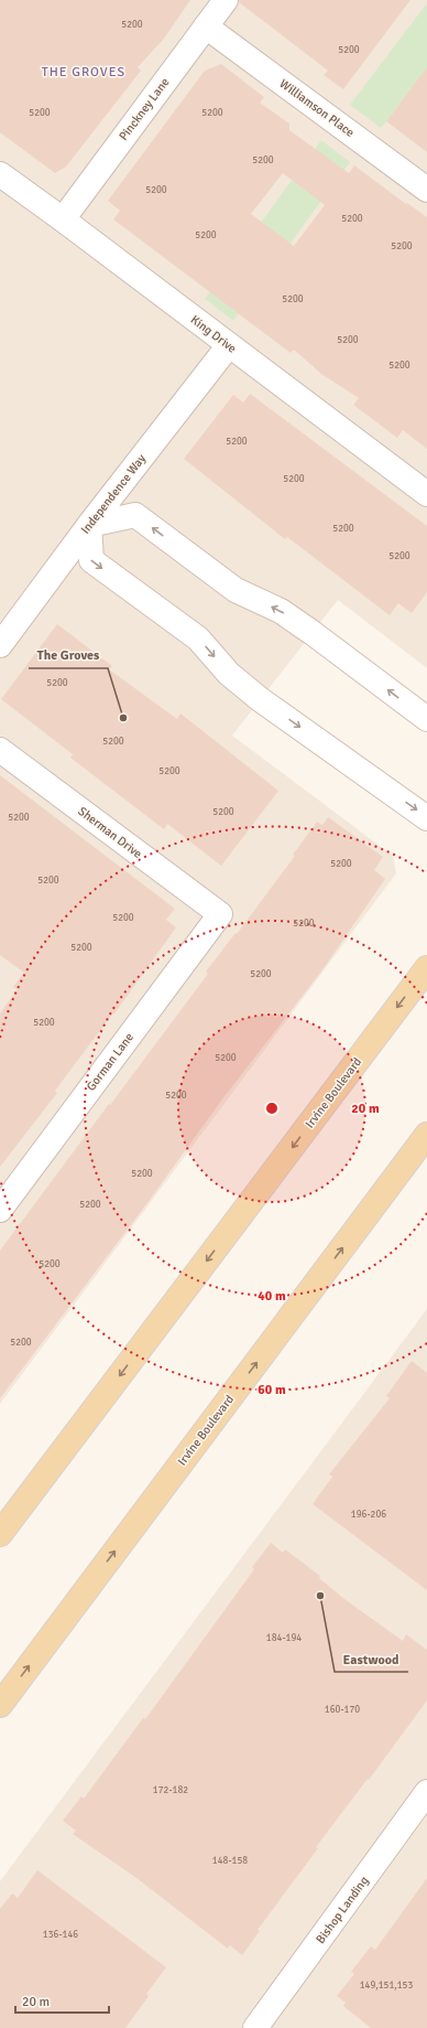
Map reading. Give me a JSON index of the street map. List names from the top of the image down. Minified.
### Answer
{"streets":{"main road":["Irvine Boulevard"],"street":["Williamson Place","Pinckney Lane","King Drive","Independence Way","Sherman Drive","Gorman Lane","Bishop Landing"]},"crossings":[["Williamson Place","Pinckney Lane"],["Pinckney Lane","King Drive"],["King Drive","Independence Way"],["Sherman Drive","Gorman Lane"]],"districts":["THE GROVES"],"places":["The Groves","Eastwood"],"house_numbers":["5200","5200","5200","5200","5200","5200","5200","5200","5200","5200","5200","5200","5200","5200","5200","5200","5200","5200","5200","5200","5200","5200","5200","5200","5200","5200","5200","5200","5200","5200","5200","5200","5200","5200","196-206","184-194","160-170","172-182","148-158","136-146","149,151,153"],"scale_bar":"20 m","rings":["20 m","40 m","60 m"]}
